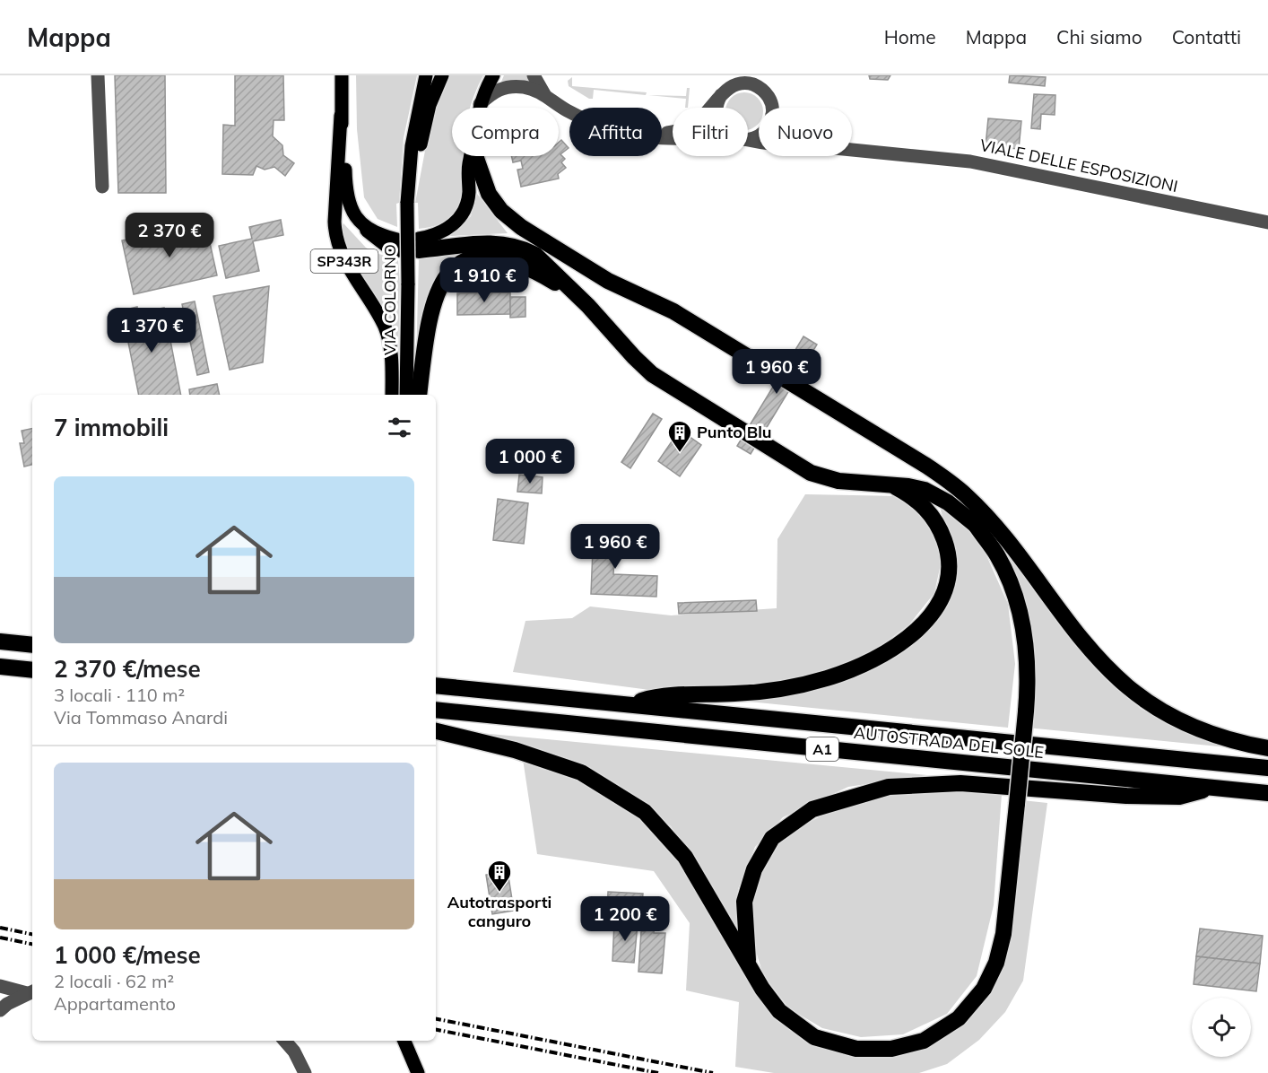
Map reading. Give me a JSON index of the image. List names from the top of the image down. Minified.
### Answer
{"streets":{"highway":["AUTOSTRADA DEL SOLE","A1"],"main road":["SP343R","VIA COLORNO"],"street":["VIALE DELLE ESPOSIZIONI"]},"places":{"building":["Punto Blu","Autotrasporti canguro"]},"page":{"header":"Mappa","nav":["Home","Mappa","Chi siamo","Contatti"],"chip":["Compra","Affitta","Filtri","Nuovo"],"price":["2 370 €","1 910 €","1 370 €","1 960 €","1 000 €","1 960 €","1 200 €"],"heading":"7 immobili","list":[{"name":"2 370 €/mese","note":"3 locali · 110 m² · Via Tommaso Anardi"},{"name":"1 000 €/mese","note":"2 locali · 62 m² · Appartamento"}]}}
